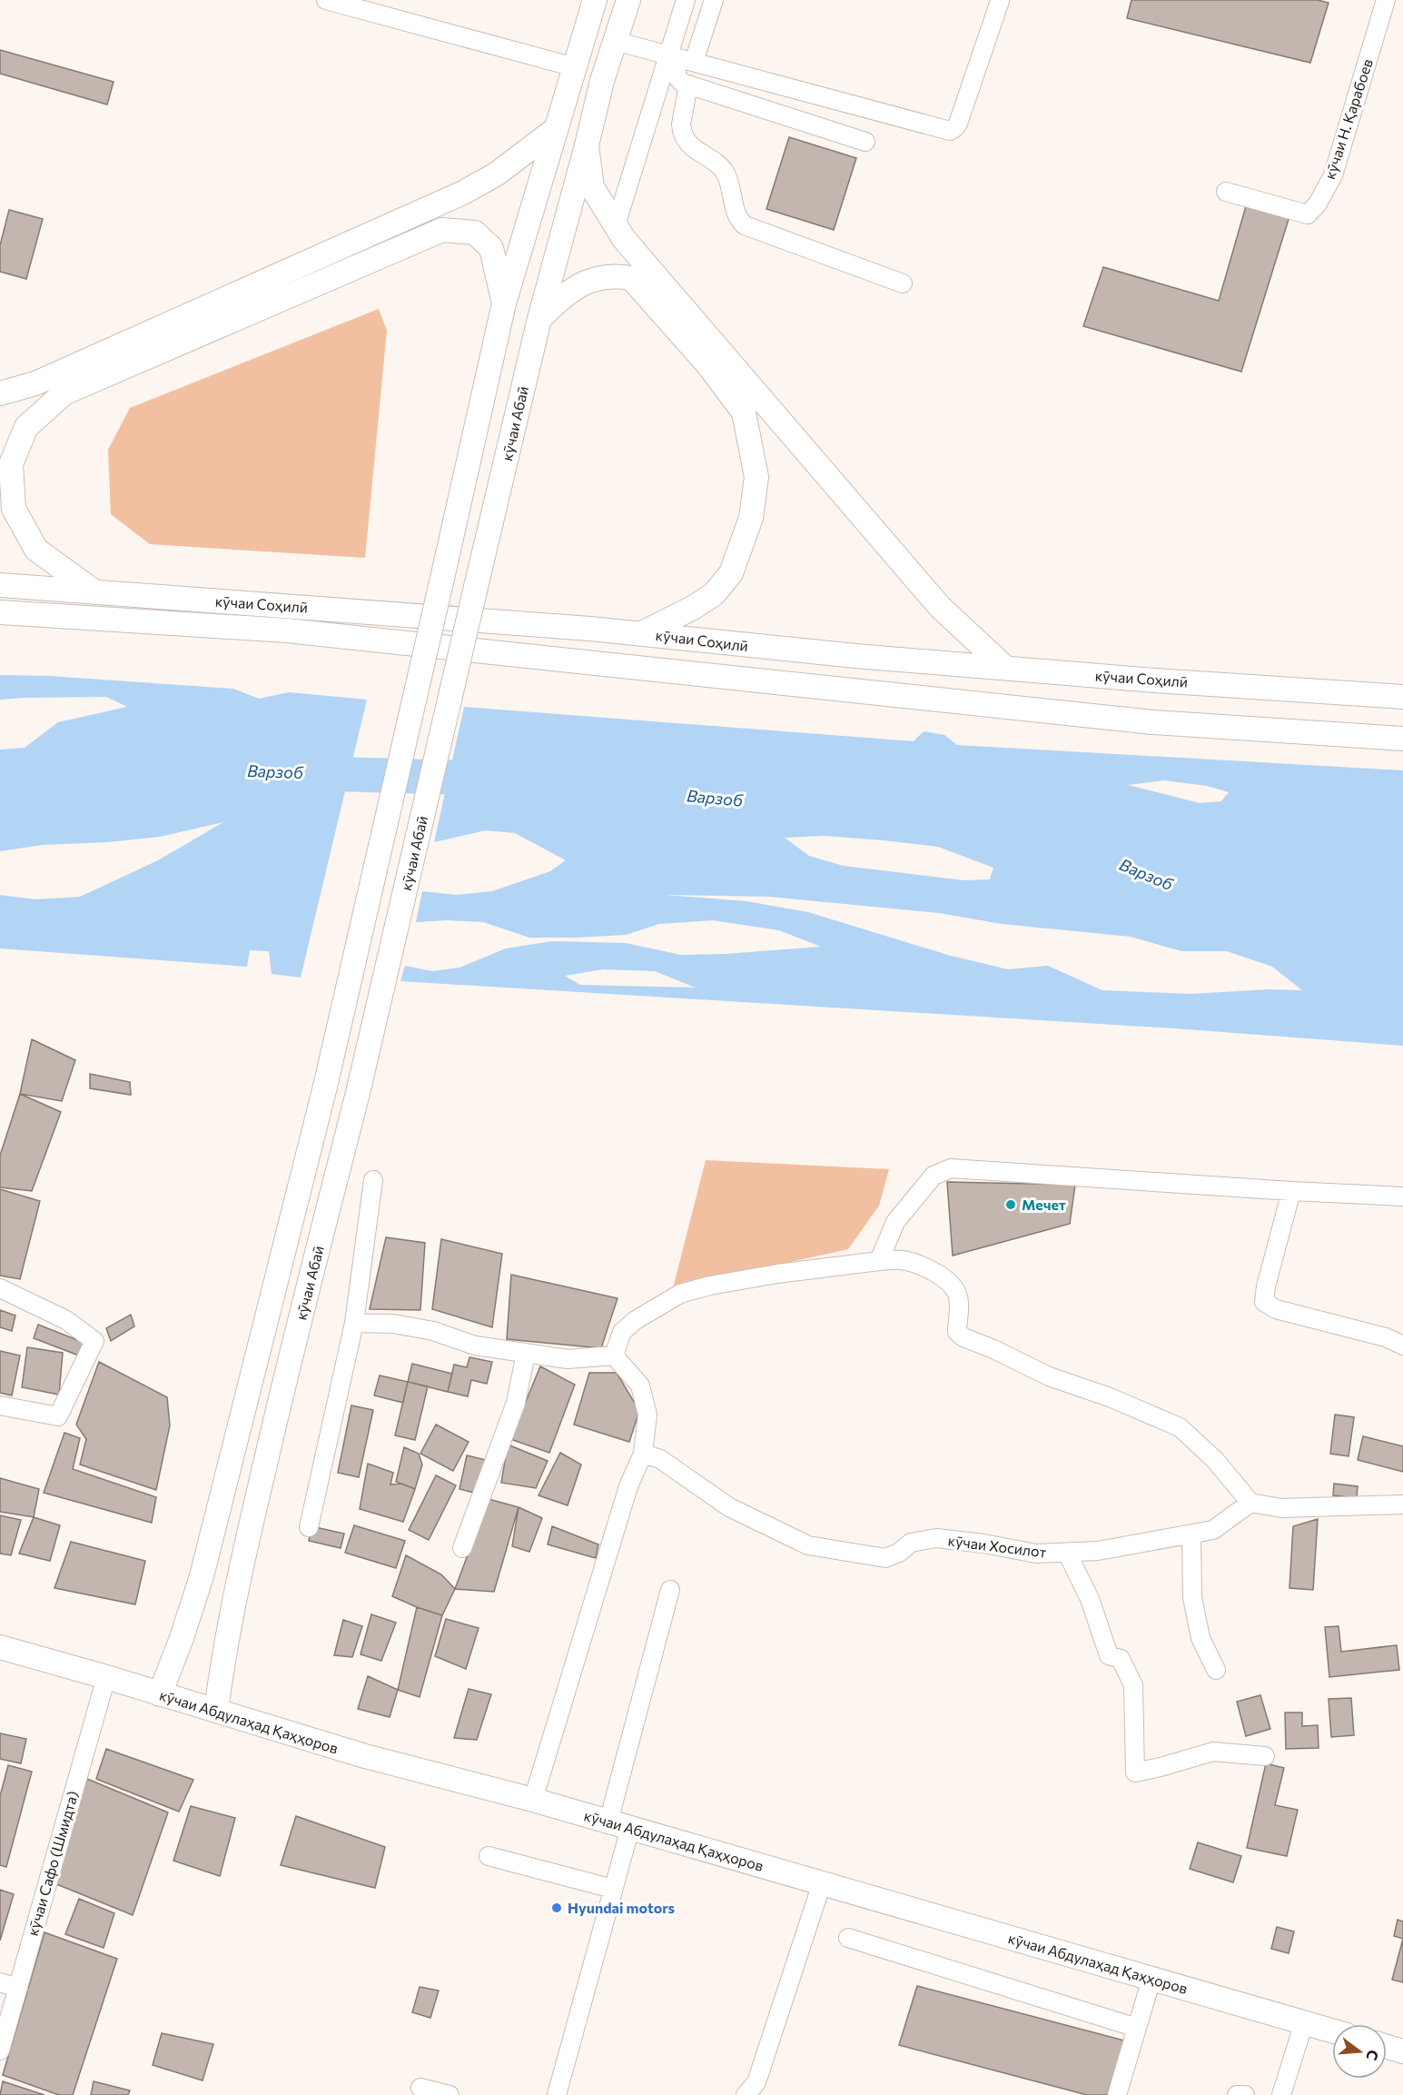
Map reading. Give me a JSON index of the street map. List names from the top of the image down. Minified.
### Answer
{"streets":{"main road":["кӯчаи Абаӣ","кӯчаи Соҳилӣ","кӯчаи Абдулаҳад Қаҳҳоров"],"street":["кӯчаи Н. Қарабоев","кӯчаи Хосилот","кӯчаи Сафо (Шмидта)"]},"crossings":[["кӯчаи Абаӣ","кӯчаи Абдулаҳад Қаҳҳоров"],["кӯчаи Абдулаҳад Қаҳҳоров","кӯчаи Сафо (Шмидта)"]],"water":["Варзоб"],"places":["Мечет","Hyundai motors"],"north":"right"}
